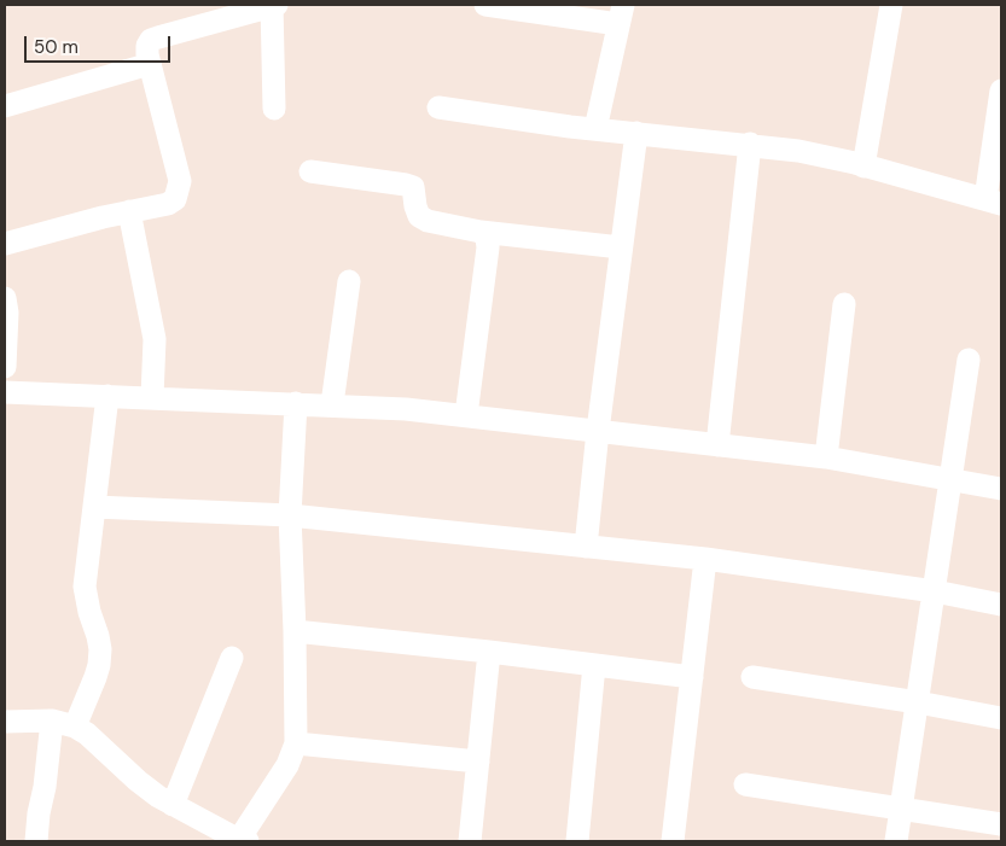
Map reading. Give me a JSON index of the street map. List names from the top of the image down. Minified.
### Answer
{"scale_bar":"50 m"}
